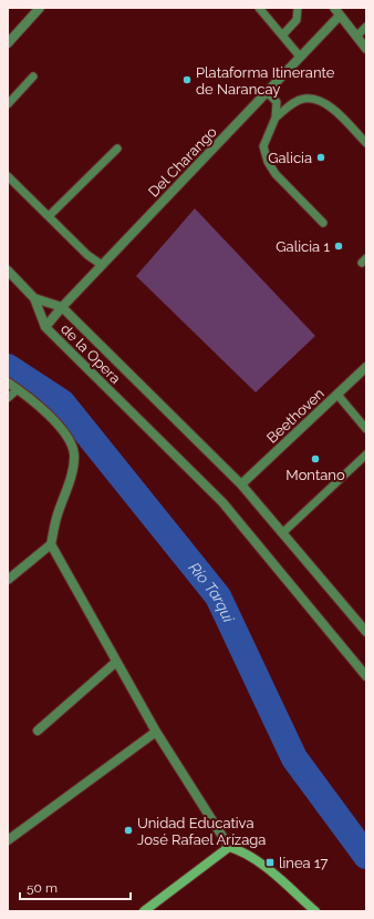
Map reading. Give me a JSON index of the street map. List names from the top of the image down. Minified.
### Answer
{"streets":{"street":["Del Charango","de la Opera","Beethoven"]},"crossings":[["Del Charango","de la Opera"],["de la Opera","Beethoven"]],"water":["Río Tarqui"],"places":{"other":["Plataforma Itinerante de Narancay","Galicia","Galicia 1","Montano","Unidad Educativa José Rafael Arízaga"],"transit":["linea 17"]},"scale_bar":"50 m"}
